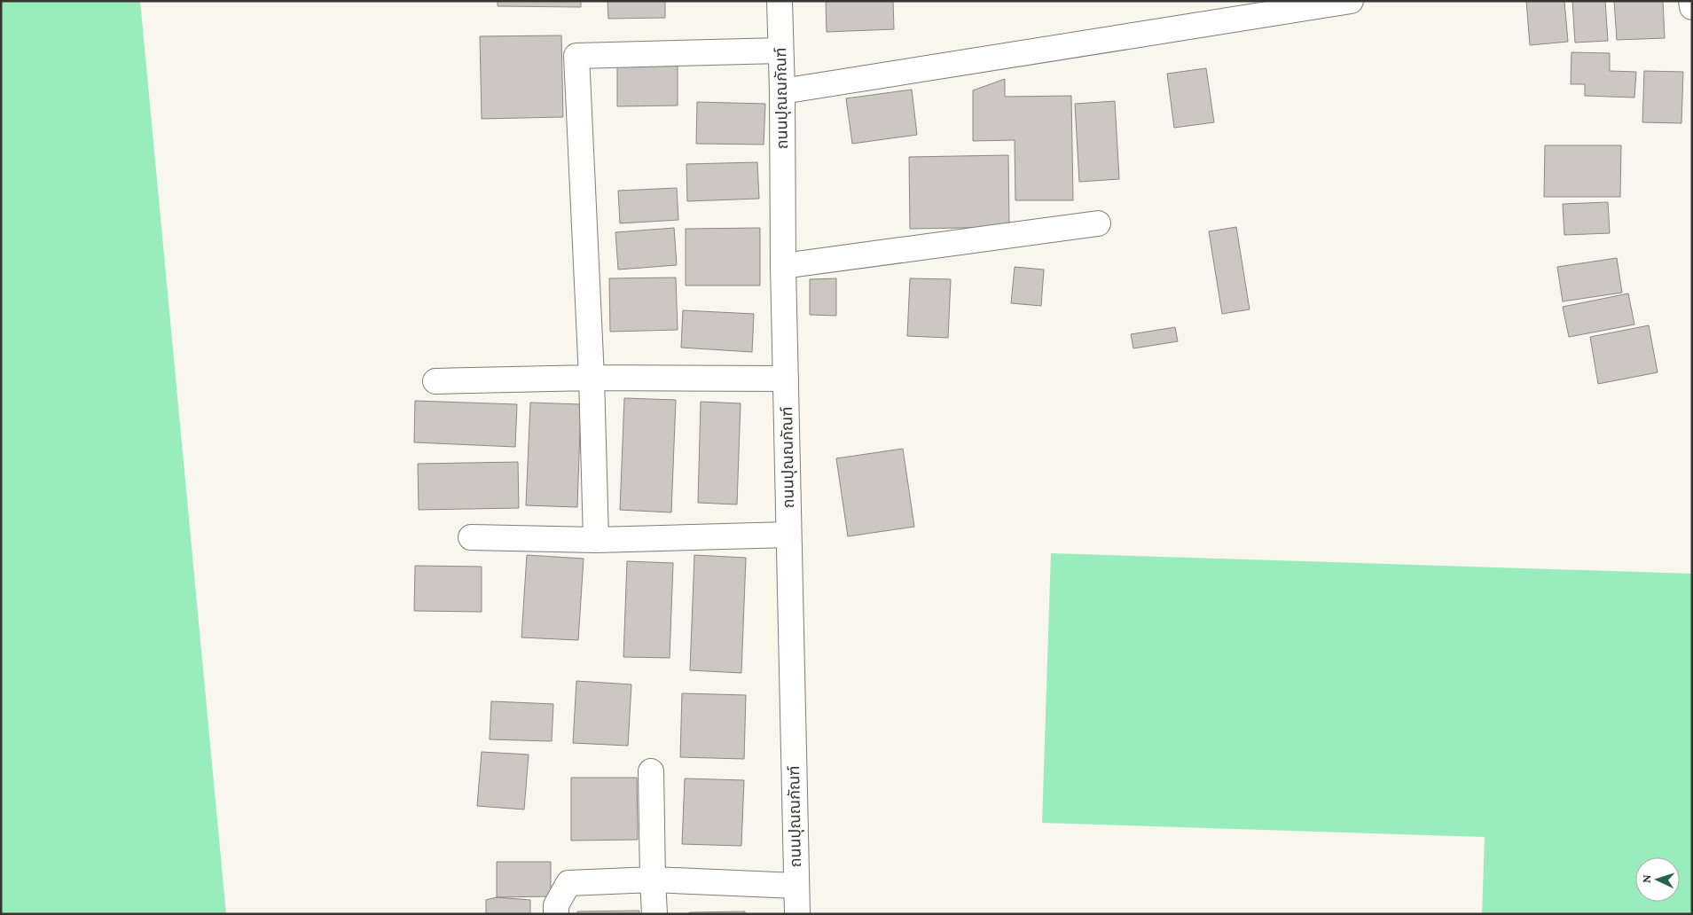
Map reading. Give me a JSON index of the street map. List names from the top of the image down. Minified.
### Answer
{"streets":{"street":["ถนนปุณณกัณฑ์"]},"north":"left"}
